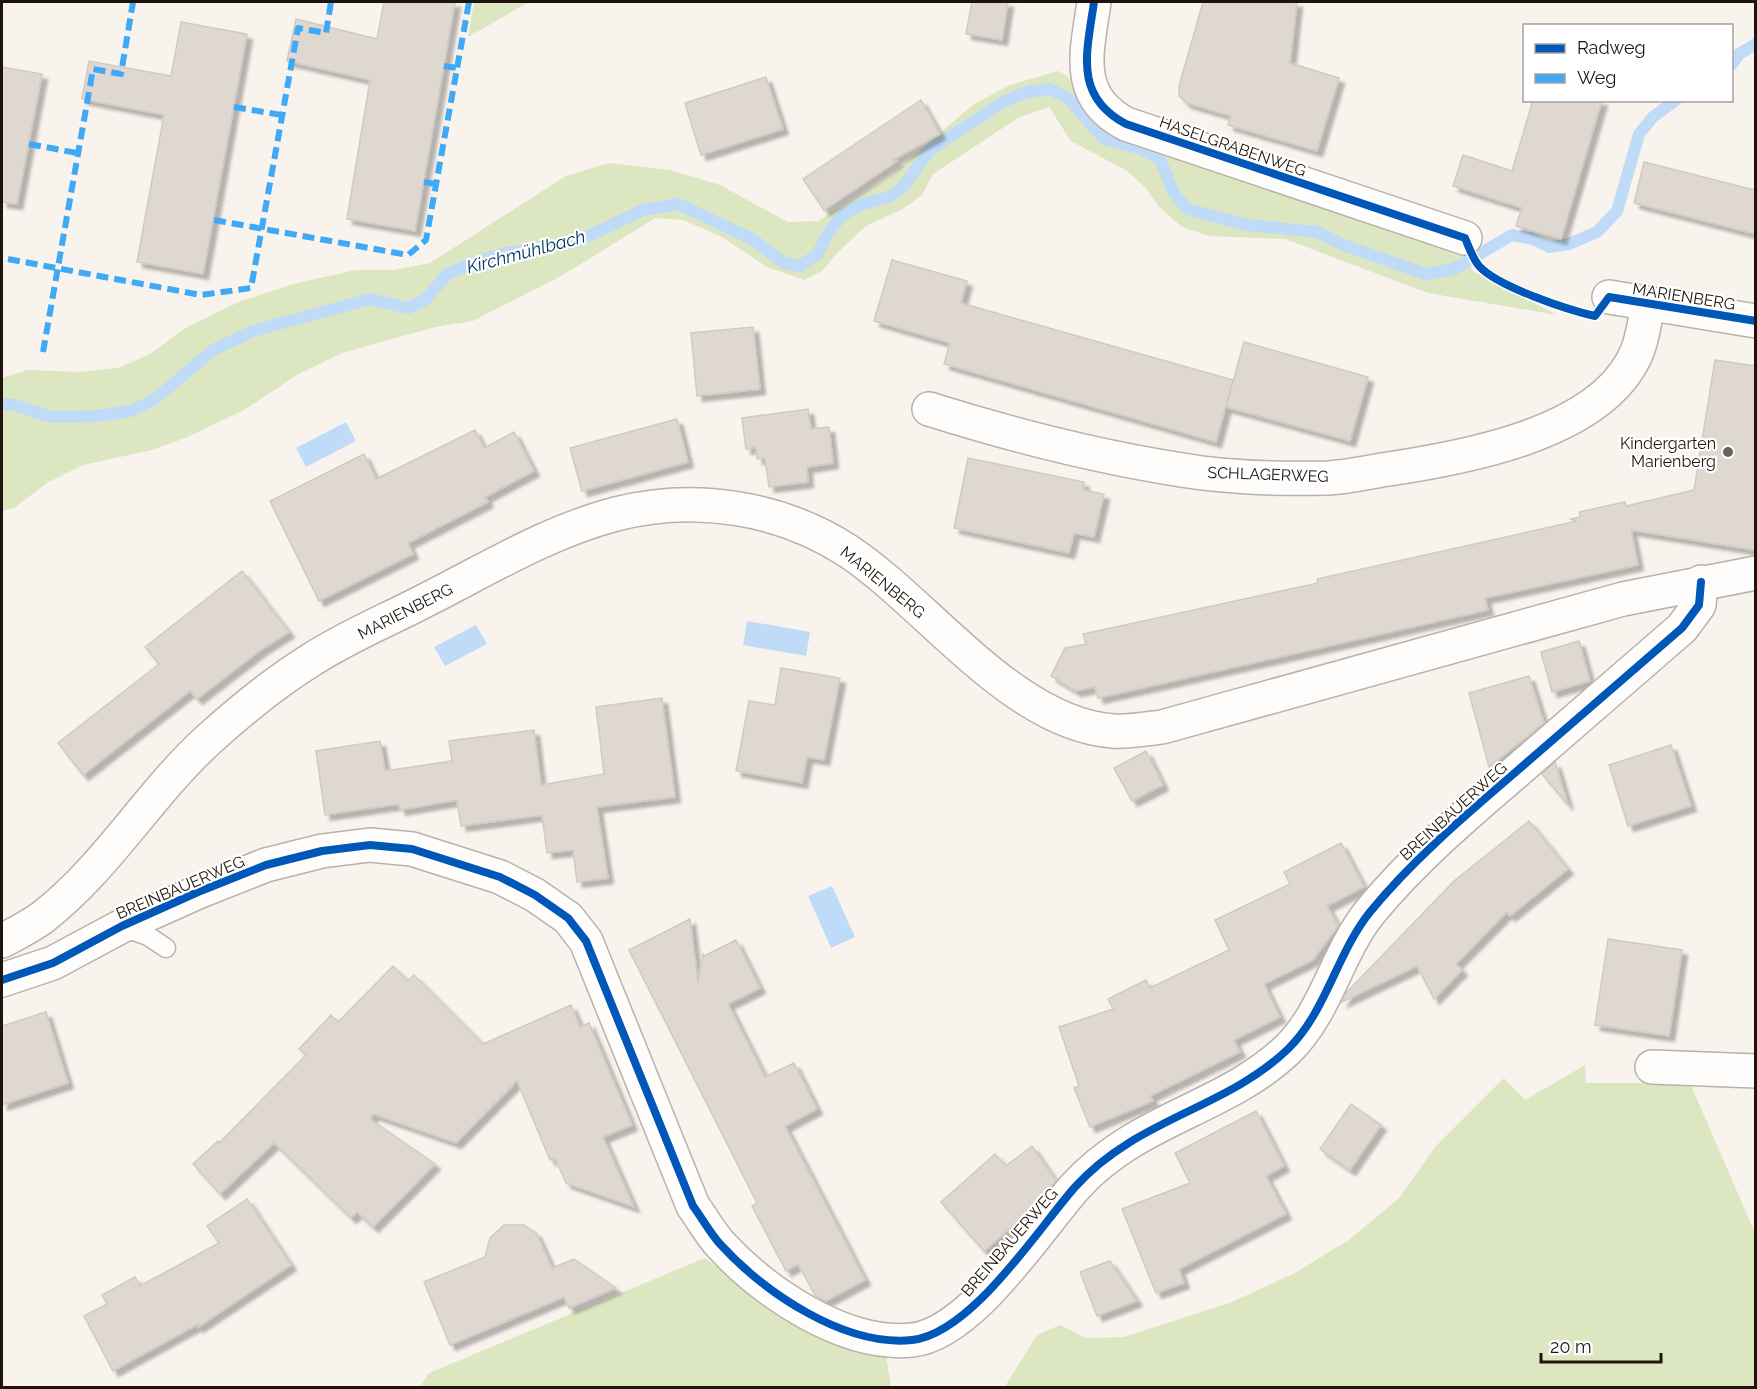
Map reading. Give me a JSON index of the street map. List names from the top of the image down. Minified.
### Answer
{"streets":{"street":["HASELGRABENWEG","MARIENBERG","SCHLAGERWEG","BREINBAUERWEG"]},"crossings":[["MARIENBERG","SCHLAGERWEG"],["MARIENBERG","BREINBAUERWEG"]],"water":["Kirchmühlbach"],"places":["Kindergarten Marienberg"],"legend":["Radweg","Weg"],"scale_bar":"20 m"}
